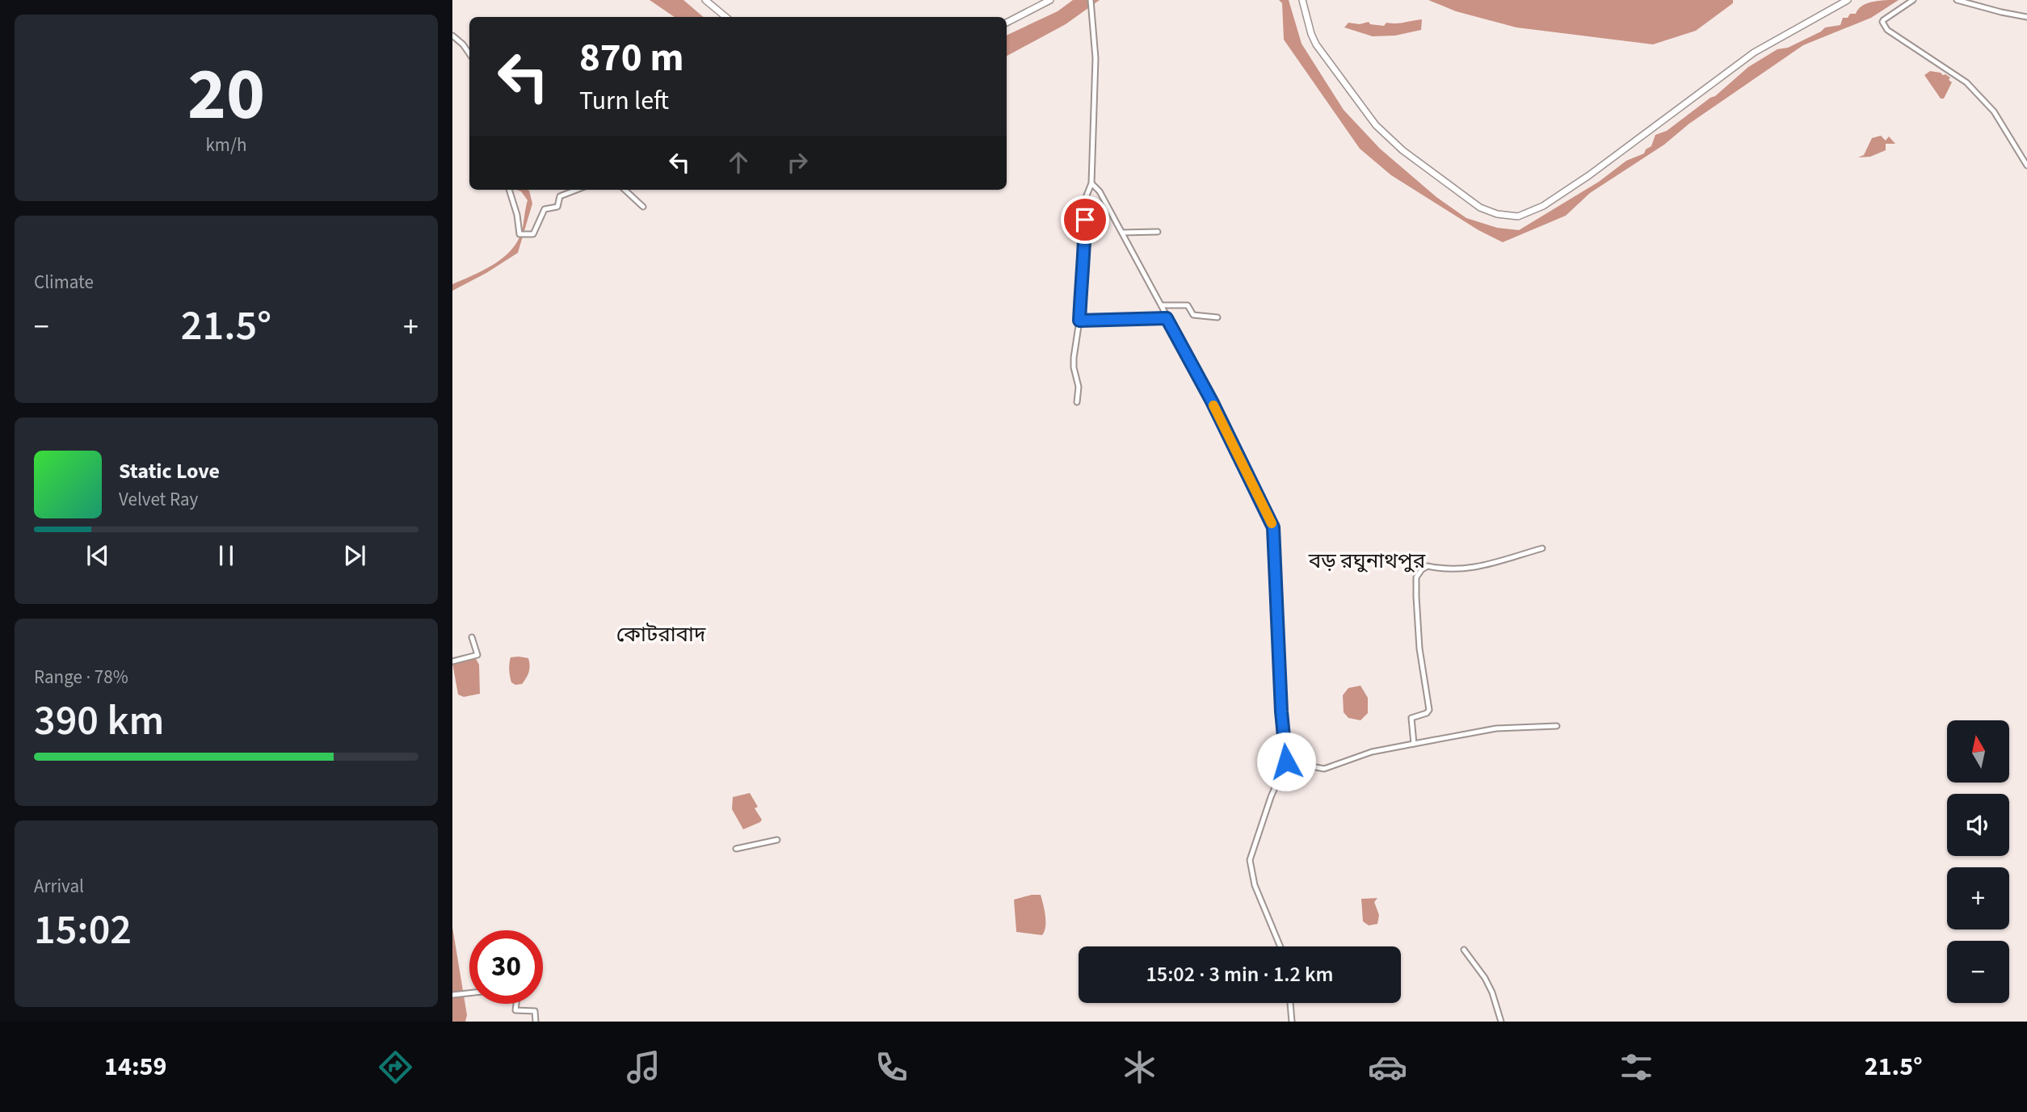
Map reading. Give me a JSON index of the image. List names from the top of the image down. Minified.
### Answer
{"districts":["বড় রঘুনাথপুর","কোটরাবাদ"],"north":"top","page":{"tile":[["20","km/h"],"Climate",["Range · 78%","390 km"],["Arrival","15:02"]],"turn":["870 m","Turn left"],"heat":["−","21.5°","+"],"song":["Static Love","Velvet Ray"],"map_buttons":["+","−"],"limit":"30","trip":"15:02 · 3 min · 1.2 km","tabs":["14:59","21.5°"]}}
